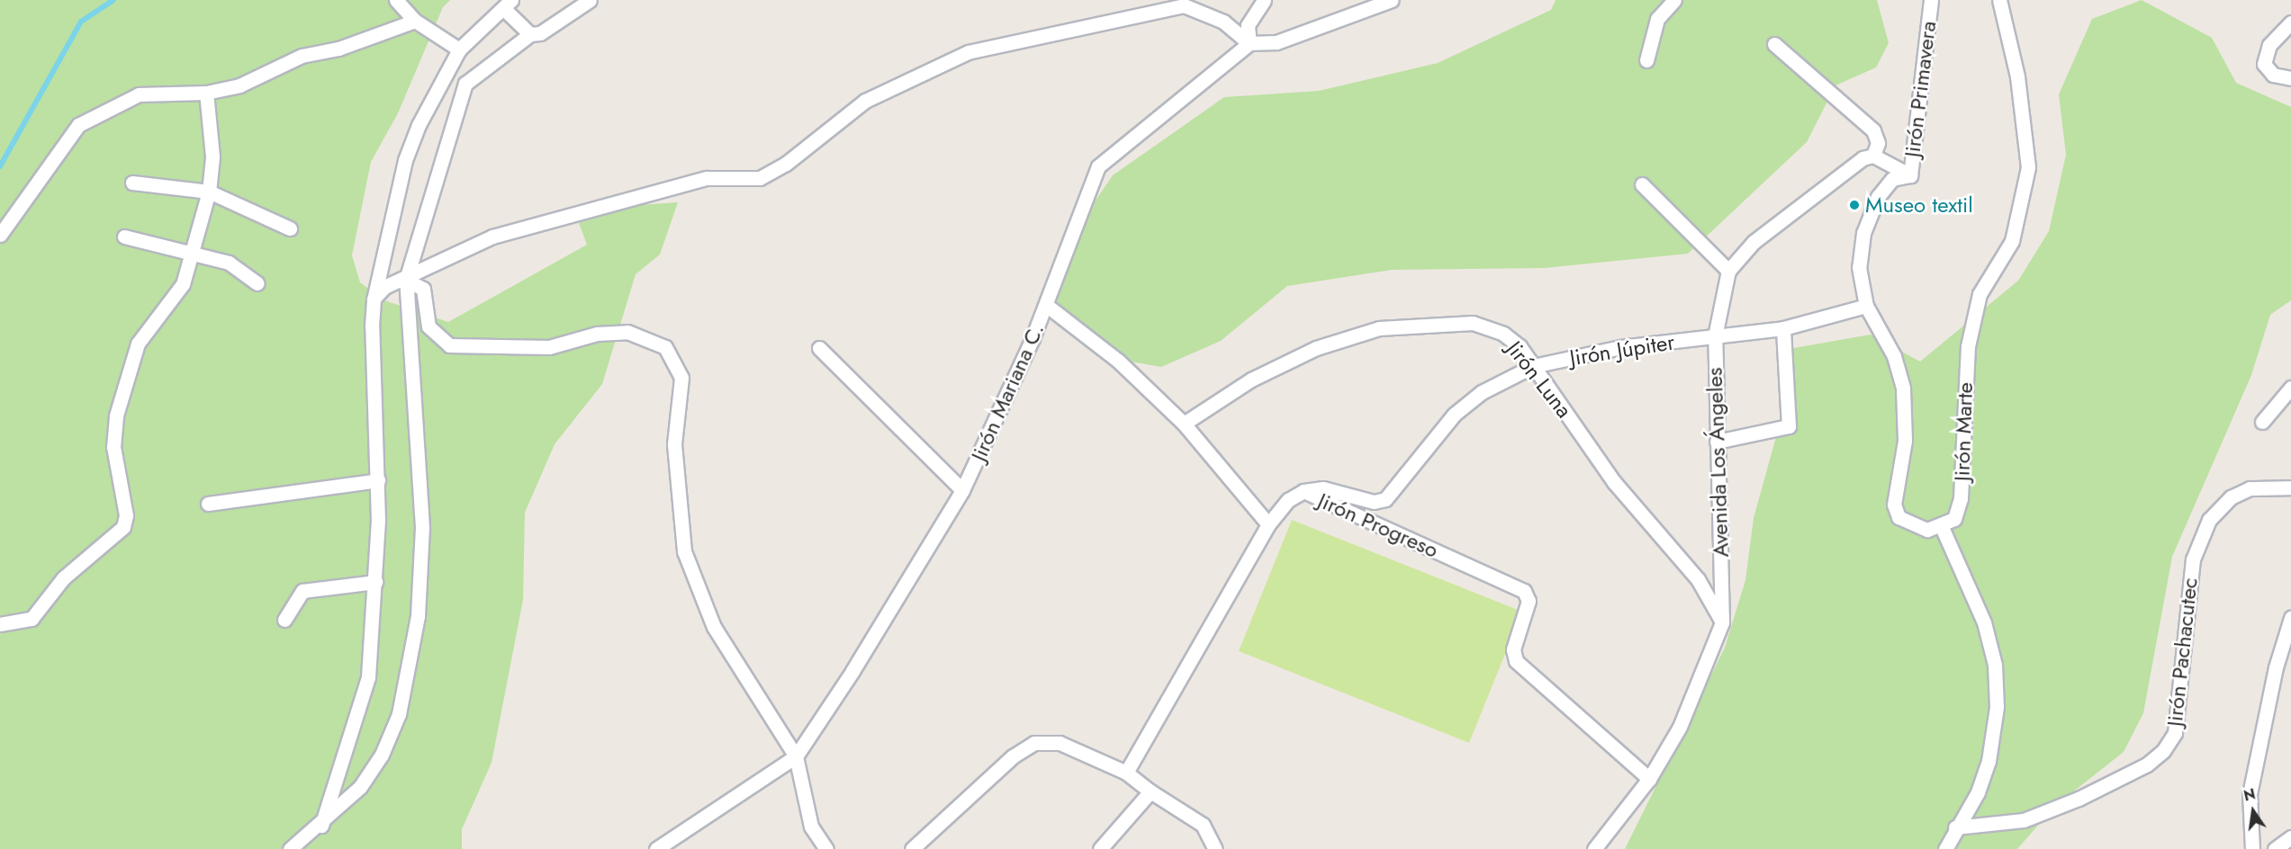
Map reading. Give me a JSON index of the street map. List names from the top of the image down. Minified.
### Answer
{"streets":{"street":["Jirón Primavera","Jirón Júpiter","Jirón Luna","Jirón Mariana C.","Jirón Marte","Avenida Los Ángeles","Jirón Progreso","Jirón Pachacutec"]},"crossings":[["Jirón Primavera","Jirón Júpiter"],["Jirón Primavera","Jirón Marte"],["Jirón Júpiter","Jirón Luna"],["Jirón Júpiter","Avenida Los Ángeles"],["Jirón Júpiter","Jirón Progreso"],["Jirón Luna","Avenida Los Ángeles"],["Avenida Los Ángeles","Jirón Progreso"]],"places":["Museo textil"],"north":"top"}
